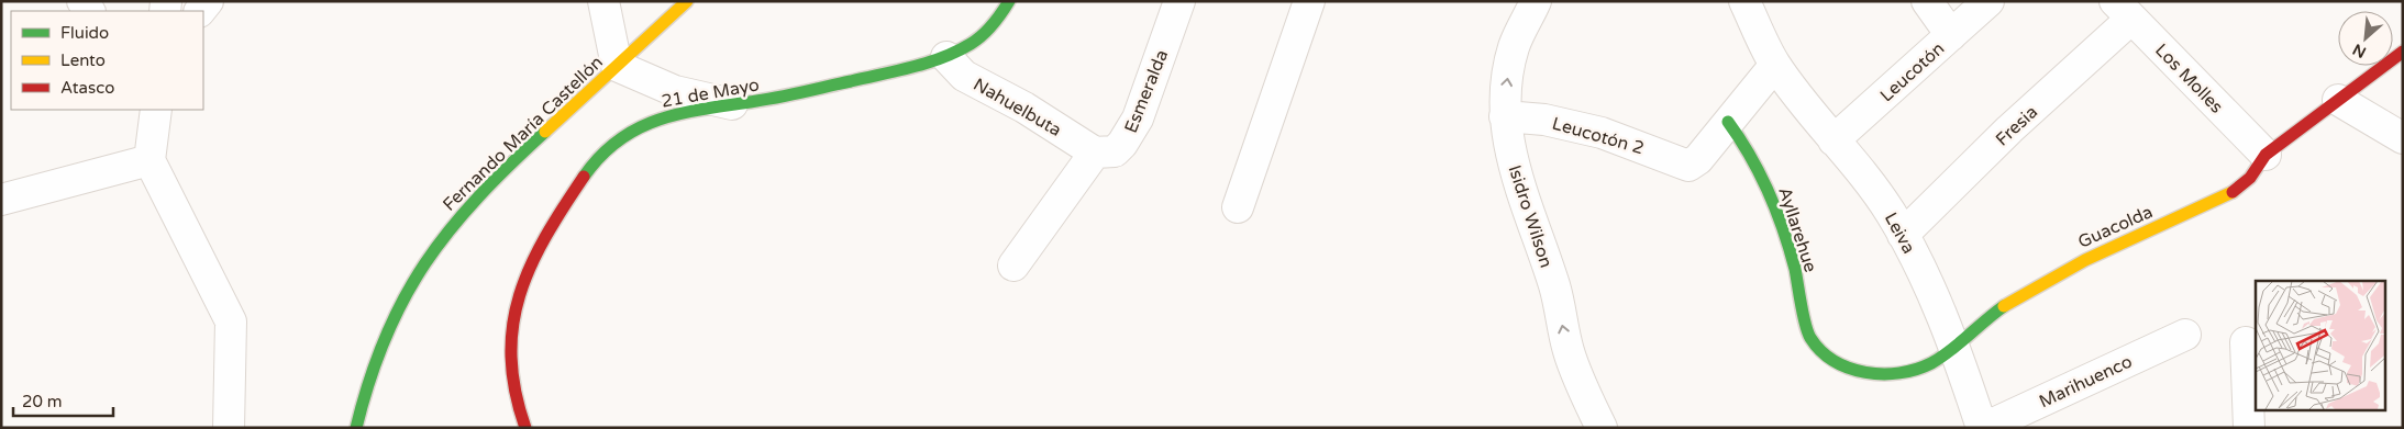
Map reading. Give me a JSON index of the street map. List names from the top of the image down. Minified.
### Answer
{"streets":{"street":["Leucotón","Los Molles","Esmeralda","21 de Mayo","Nahuelbuta","Fresia","Fernando María Castellón","Leucotón 2","Isidro Wilson","Guacolda","Ayllarehue","Leiva","Marihuenco"]},"crossings":[["Leucotón","Leiva"],["Los Molles","Fresia"],["Los Molles","Guacolda"],["Esmeralda","Nahuelbuta"],["21 de Mayo","Nahuelbuta"],["Fresia","Leiva"],["Leucotón 2","Isidro Wilson"],["Leucotón 2","Ayllarehue"],["Guacolda","Ayllarehue"],["Guacolda","Leiva"],["Leiva","Marihuenco"]],"one_way":["Isidro Wilson"],"legend":["Fluido","Lento","Atasco"],"scale_bar":"20 m","north":"bottom left"}
